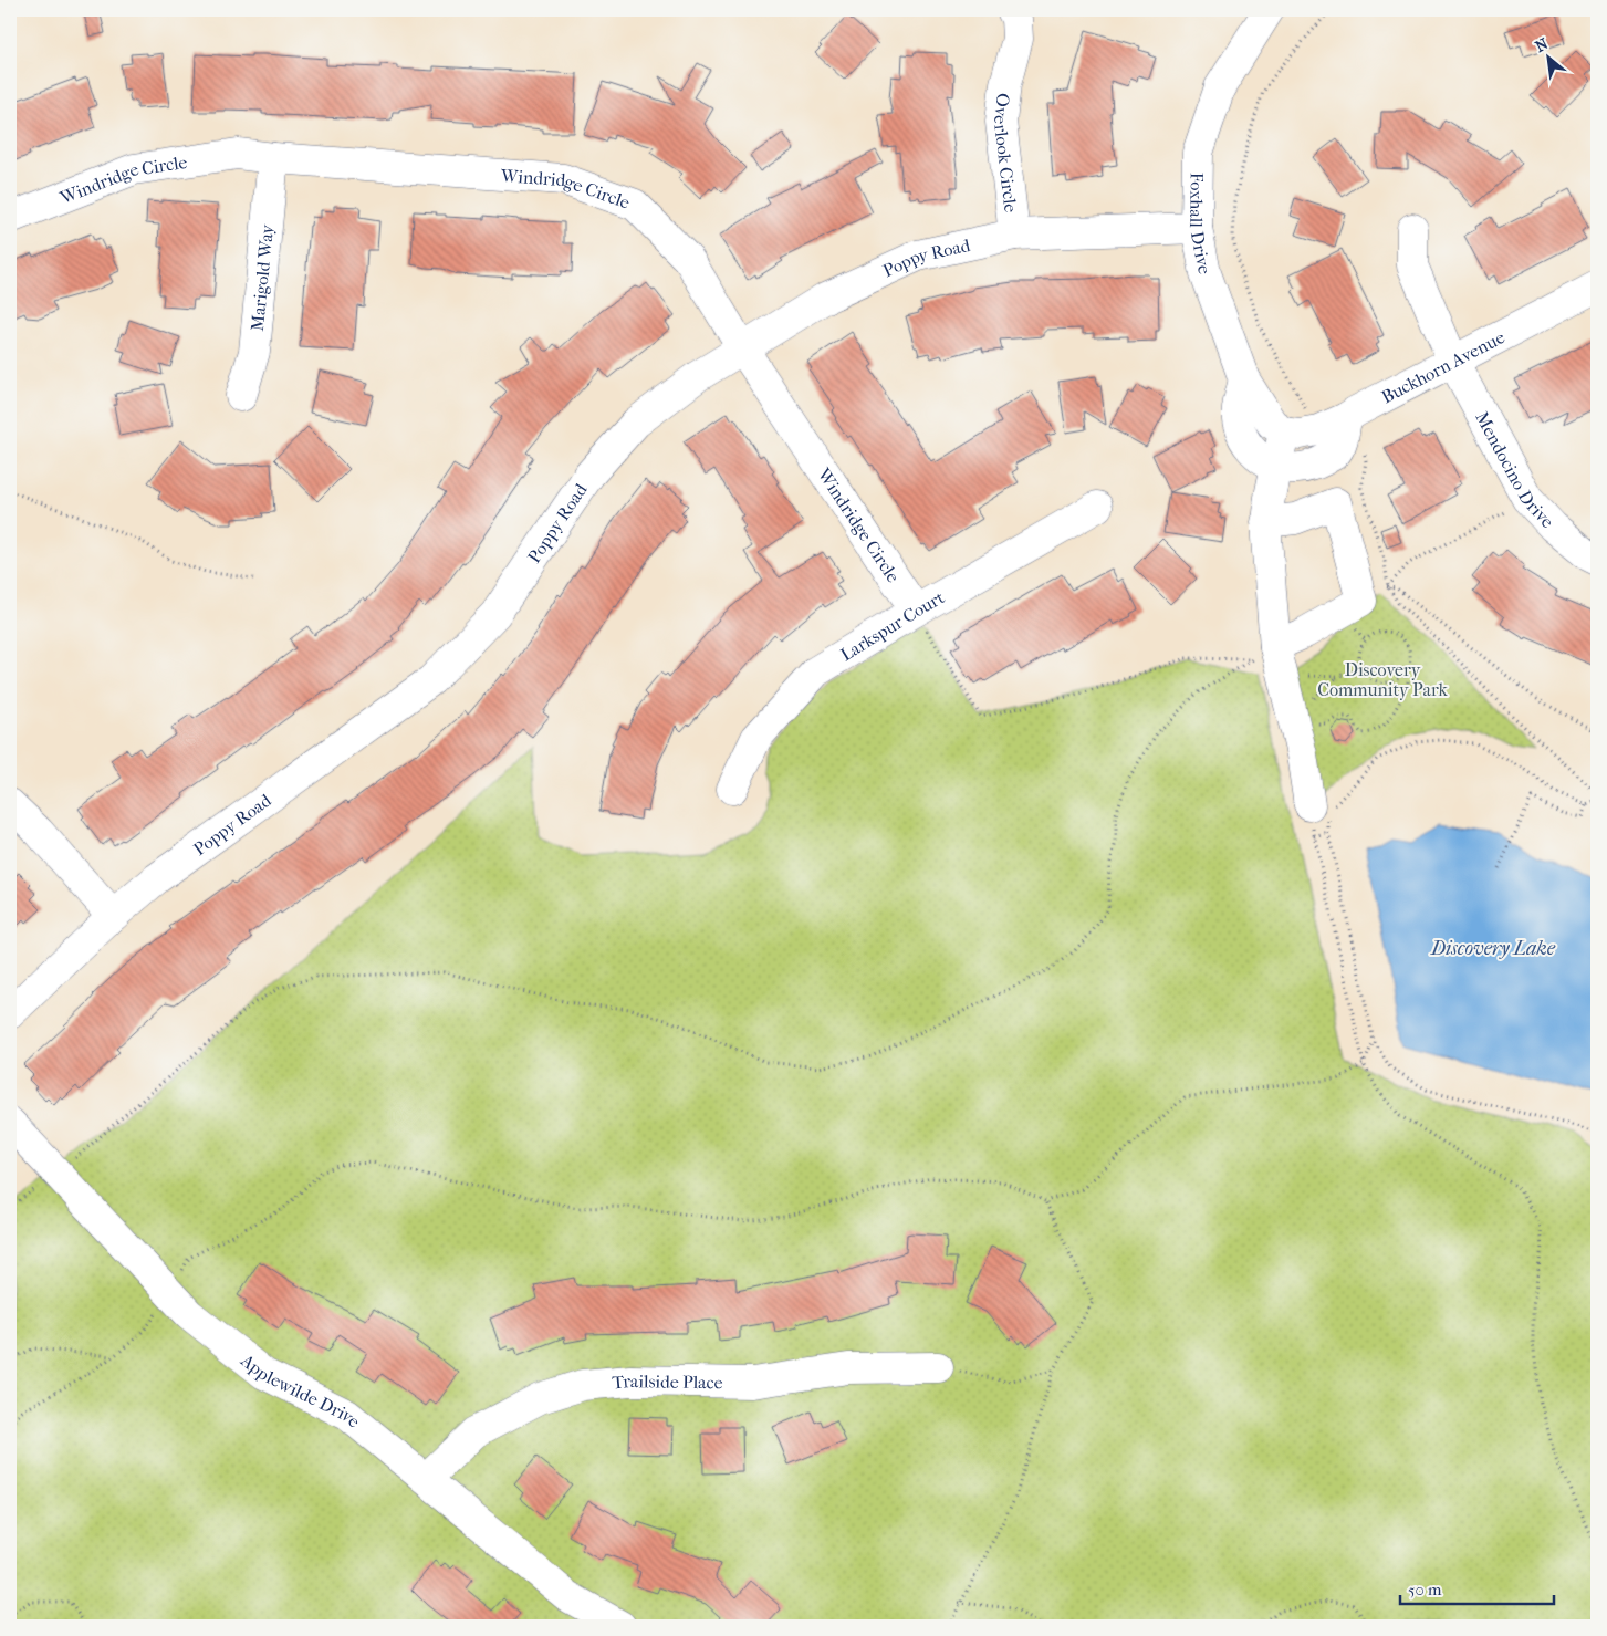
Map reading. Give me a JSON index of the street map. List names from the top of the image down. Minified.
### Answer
{"streets":{"street":["Overlook Circle","Windridge Circle","Foxhall Drive","Poppy Road","Marigold Way","Buckhorn Avenue","Mendocino Drive","Larkspur Court","Trailside Place","Applewilde Drive"]},"crossings":[["Overlook Circle","Poppy Road"],["Windridge Circle","Poppy Road"],["Windridge Circle","Marigold Way"],["Windridge Circle","Larkspur Court"],["Foxhall Drive","Poppy Road"],["Foxhall Drive","Buckhorn Avenue"],["Buckhorn Avenue","Mendocino Drive"],["Trailside Place","Applewilde Drive"]],"water":["Discovery Lake"],"parks":["Discovery Community Park"],"scale_bar":"50 m","north":"top left"}
